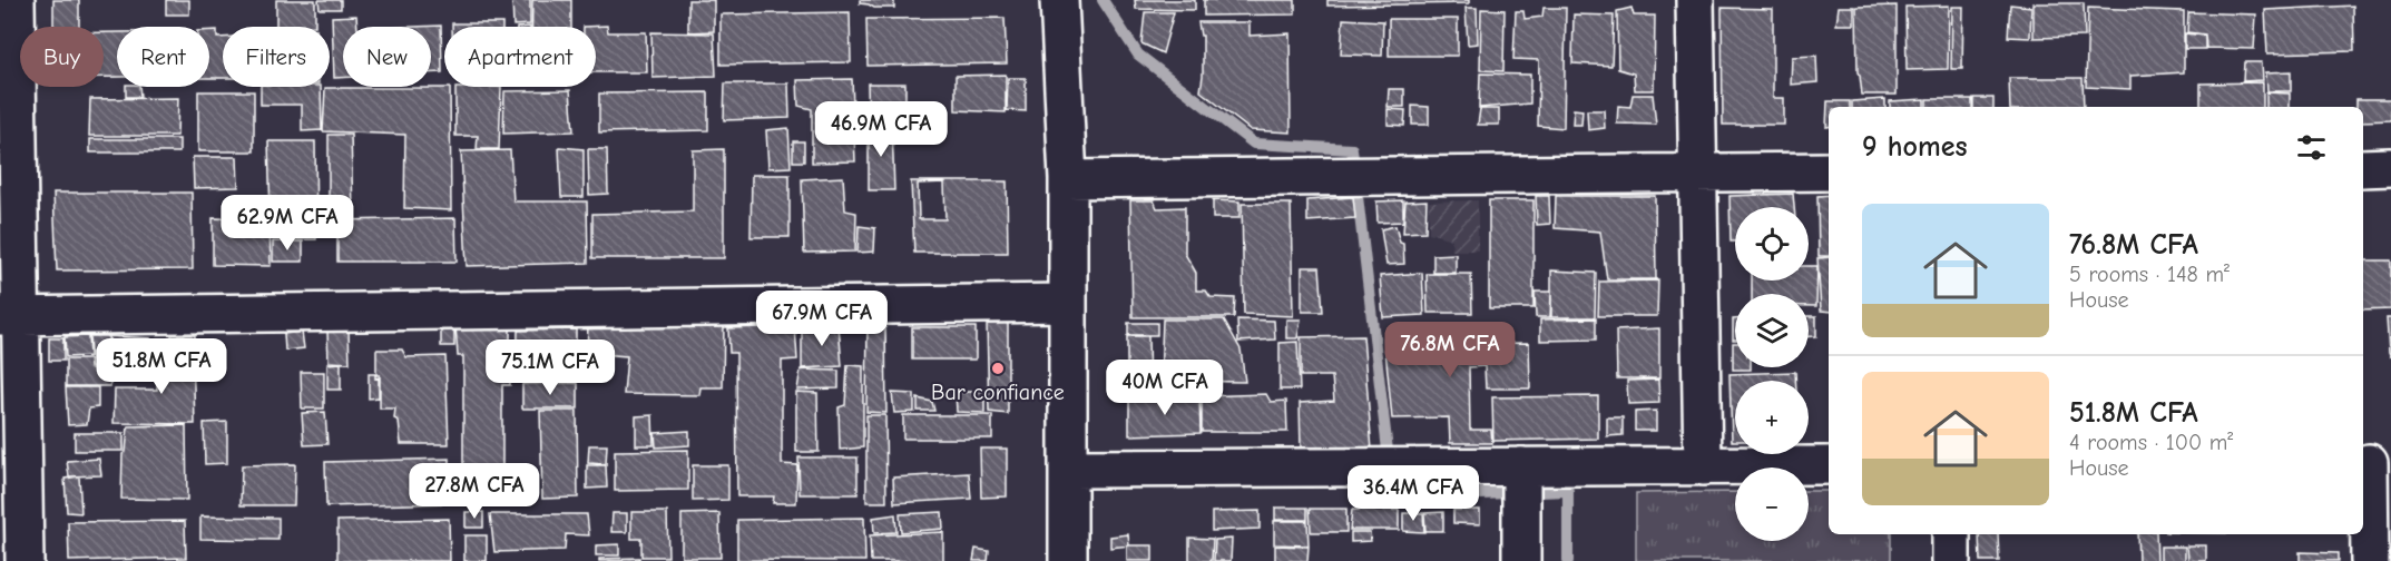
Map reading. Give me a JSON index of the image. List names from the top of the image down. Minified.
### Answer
{"places":["Bar confiance"],"page":{"chip":["Buy","Rent","Filters","New","Apartment"],"price":["46.9M CFA","62.9M CFA","67.9M CFA","76.8M CFA","51.8M CFA","75.1M CFA","40M CFA","27.8M CFA","36.4M CFA"],"heading":"9 homes","list":[{"name":"76.8M CFA","note":"5 rooms · 148 m² · House"},{"name":"51.8M CFA","note":"4 rooms · 100 m² · House"}],"map_buttons":["+","−"]}}
